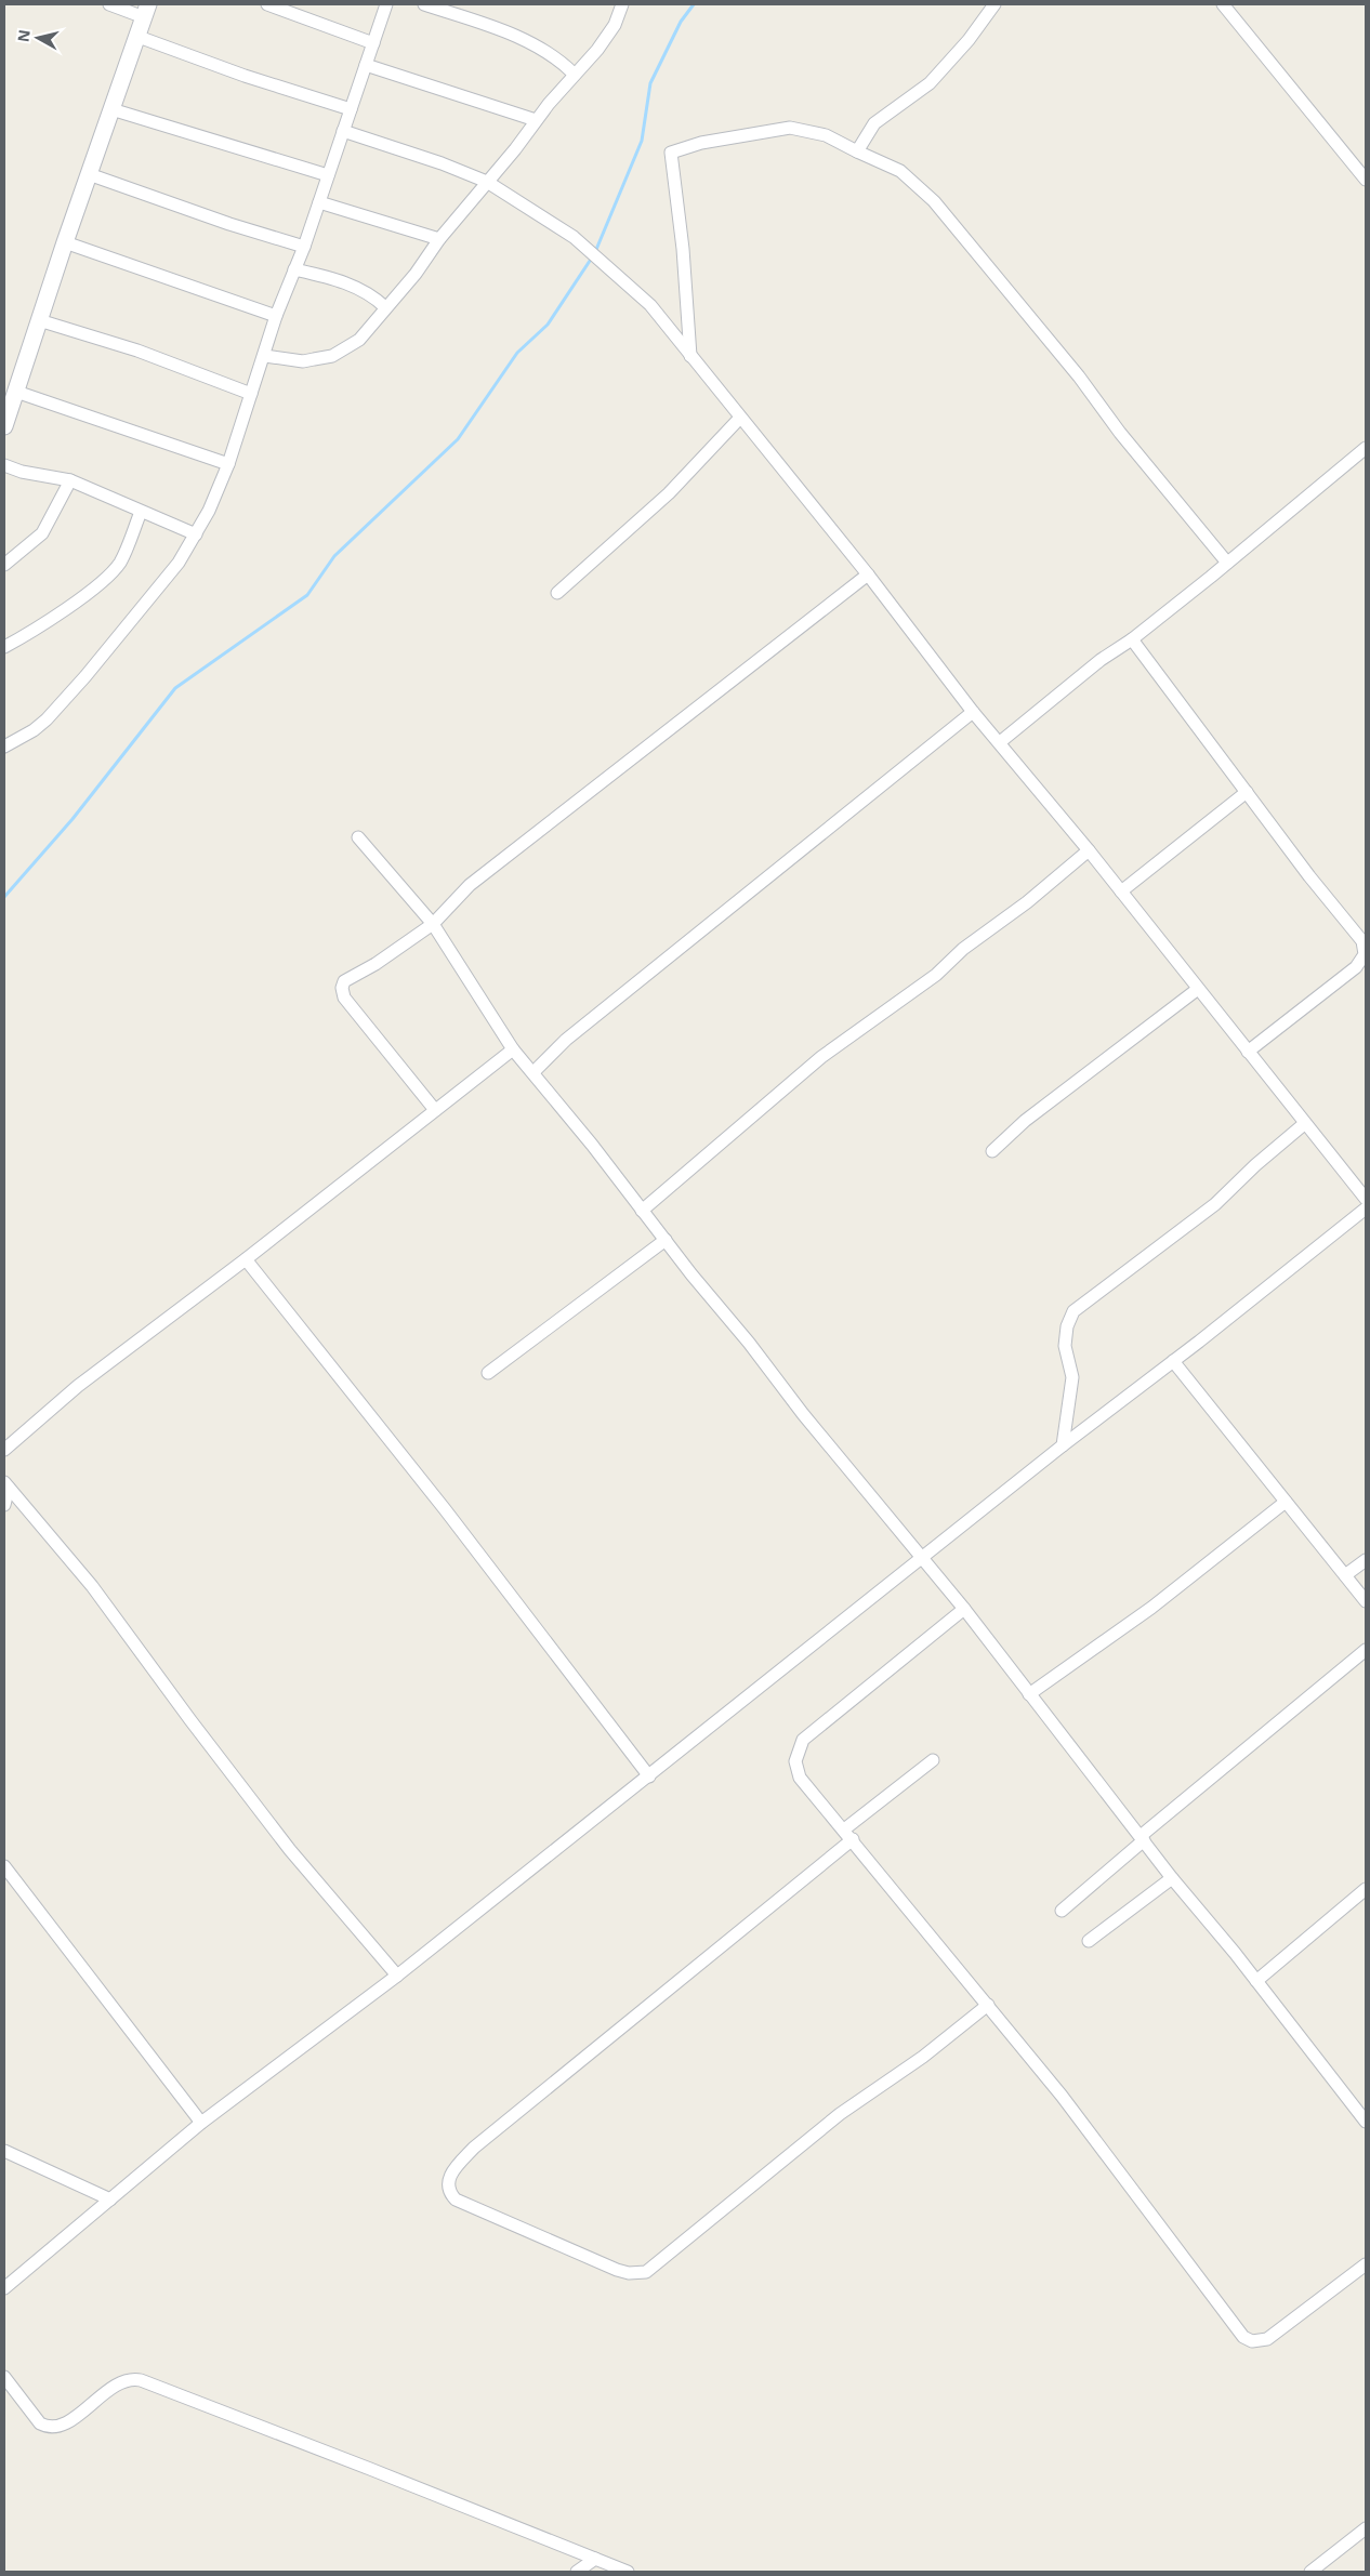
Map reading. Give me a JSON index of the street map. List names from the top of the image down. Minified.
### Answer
{"north":"left"}
